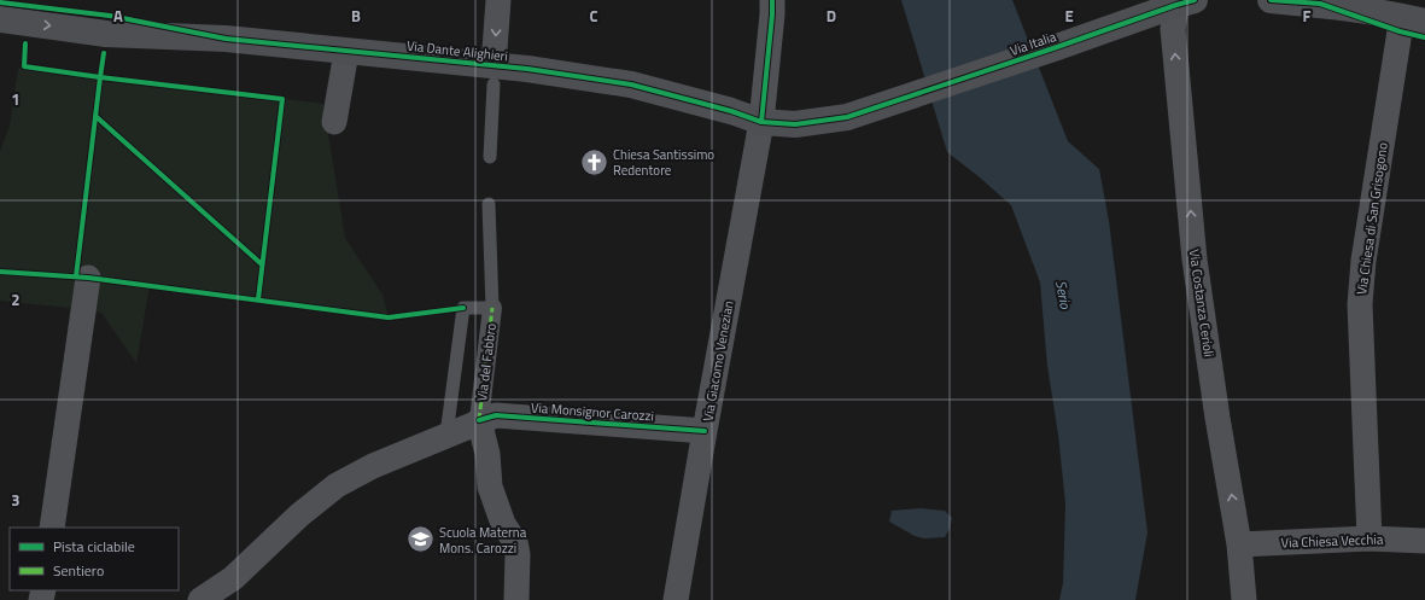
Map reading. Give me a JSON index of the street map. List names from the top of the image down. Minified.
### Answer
{"streets":{"main road":["Via Italia","Via Dante Alighieri"],"street":["Via Chiesa di San Grisogono","Via Costanza Cerioli","Via Giacomo Venezian","Via del Fabbro","Via Monsignor Carozzi","Via Chiesa Vecchia"]},"crossings":[["Via Italia","Via Dante Alighieri"],["Via Italia","Via Costanza Cerioli"],["Via Dante Alighieri","Via Giacomo Venezian"],["Via Chiesa di San Grisogono","Via Chiesa Vecchia"],["Via Costanza Cerioli","Via Chiesa Vecchia"],["Via Giacomo Venezian","Via Monsignor Carozzi"],["Via del Fabbro","Via Monsignor Carozzi"]],"one_way":["Via Costanza Cerioli"],"water":["Serio"],"places":{"church":["Chiesa Santissimo Redentore"],"school or university":["Scuola Materna Mons. Carozzi"]},"legend":["Pista ciclabile","Sentiero"],"grid":{"columns":["A","B","C","D","E","F"],"rows":["1","2","3"]}}
